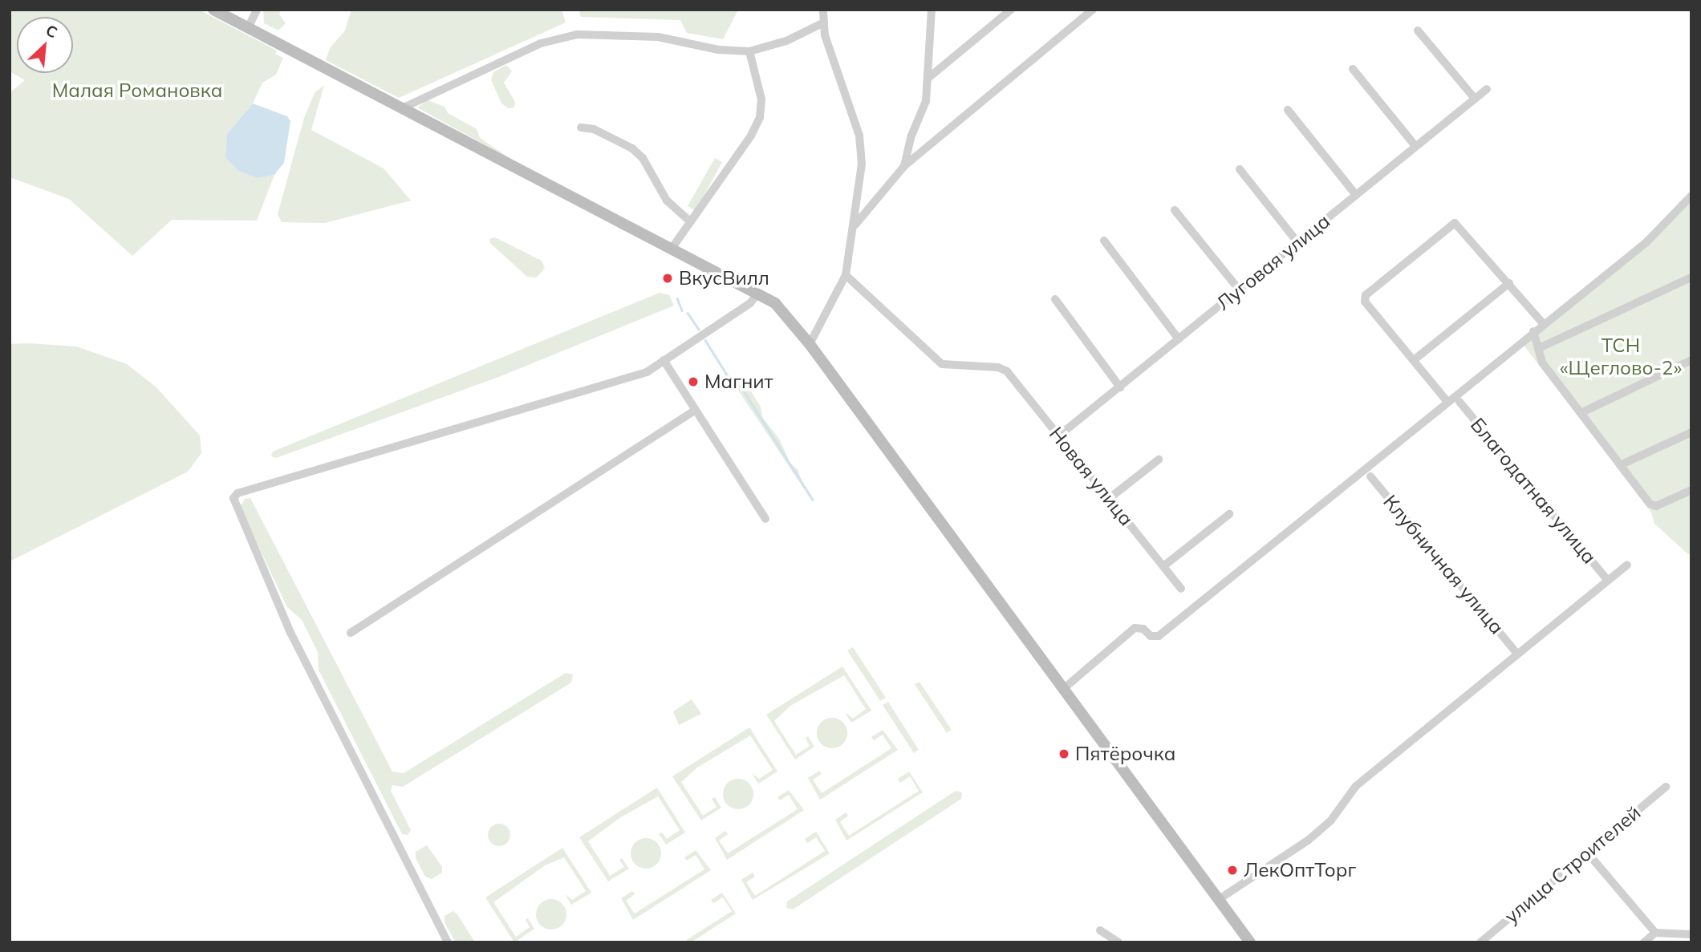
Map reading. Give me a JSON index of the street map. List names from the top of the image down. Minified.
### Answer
{"streets":{"street":["Луговая улица","Новая улица","Благодатная улица","Клубничная улица","улица Строителей"]},"crossings":[["Луговая улица","Новая улица"]],"parks":["Малая Романовка","ТСН «Щеглово-2»"],"places":["ВкусВилл","Магнит","Пятёрочка","ЛекОптТорг"],"north":"top right"}
